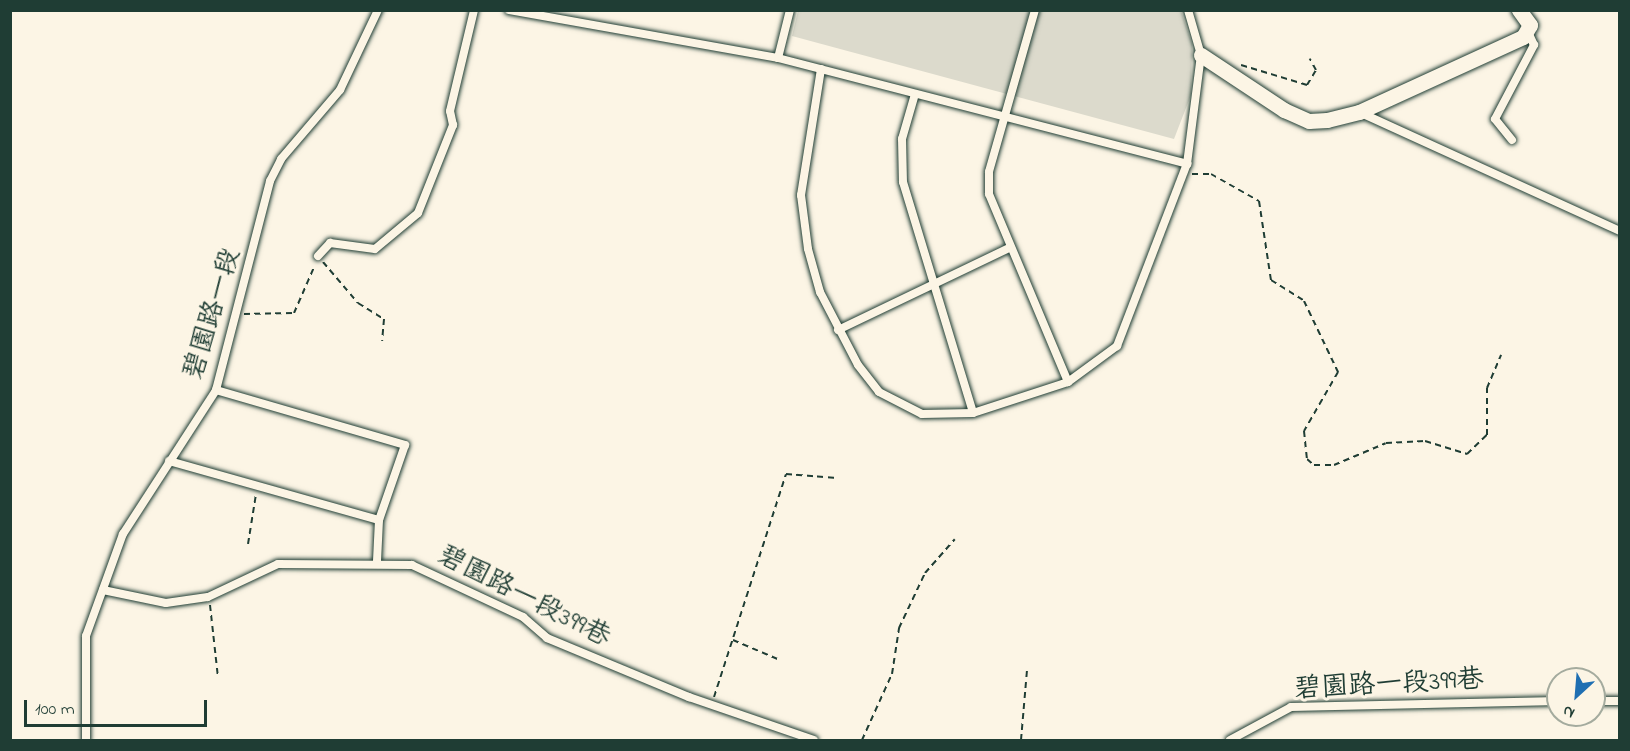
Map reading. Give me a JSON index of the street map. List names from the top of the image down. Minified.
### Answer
{"streets":{"lane":["碧園路一段","碧園路一段399巷"]},"crossings":[["碧園路一段","碧園路一段399巷"]],"scale_bar":"100 m","north":"bottom left"}
